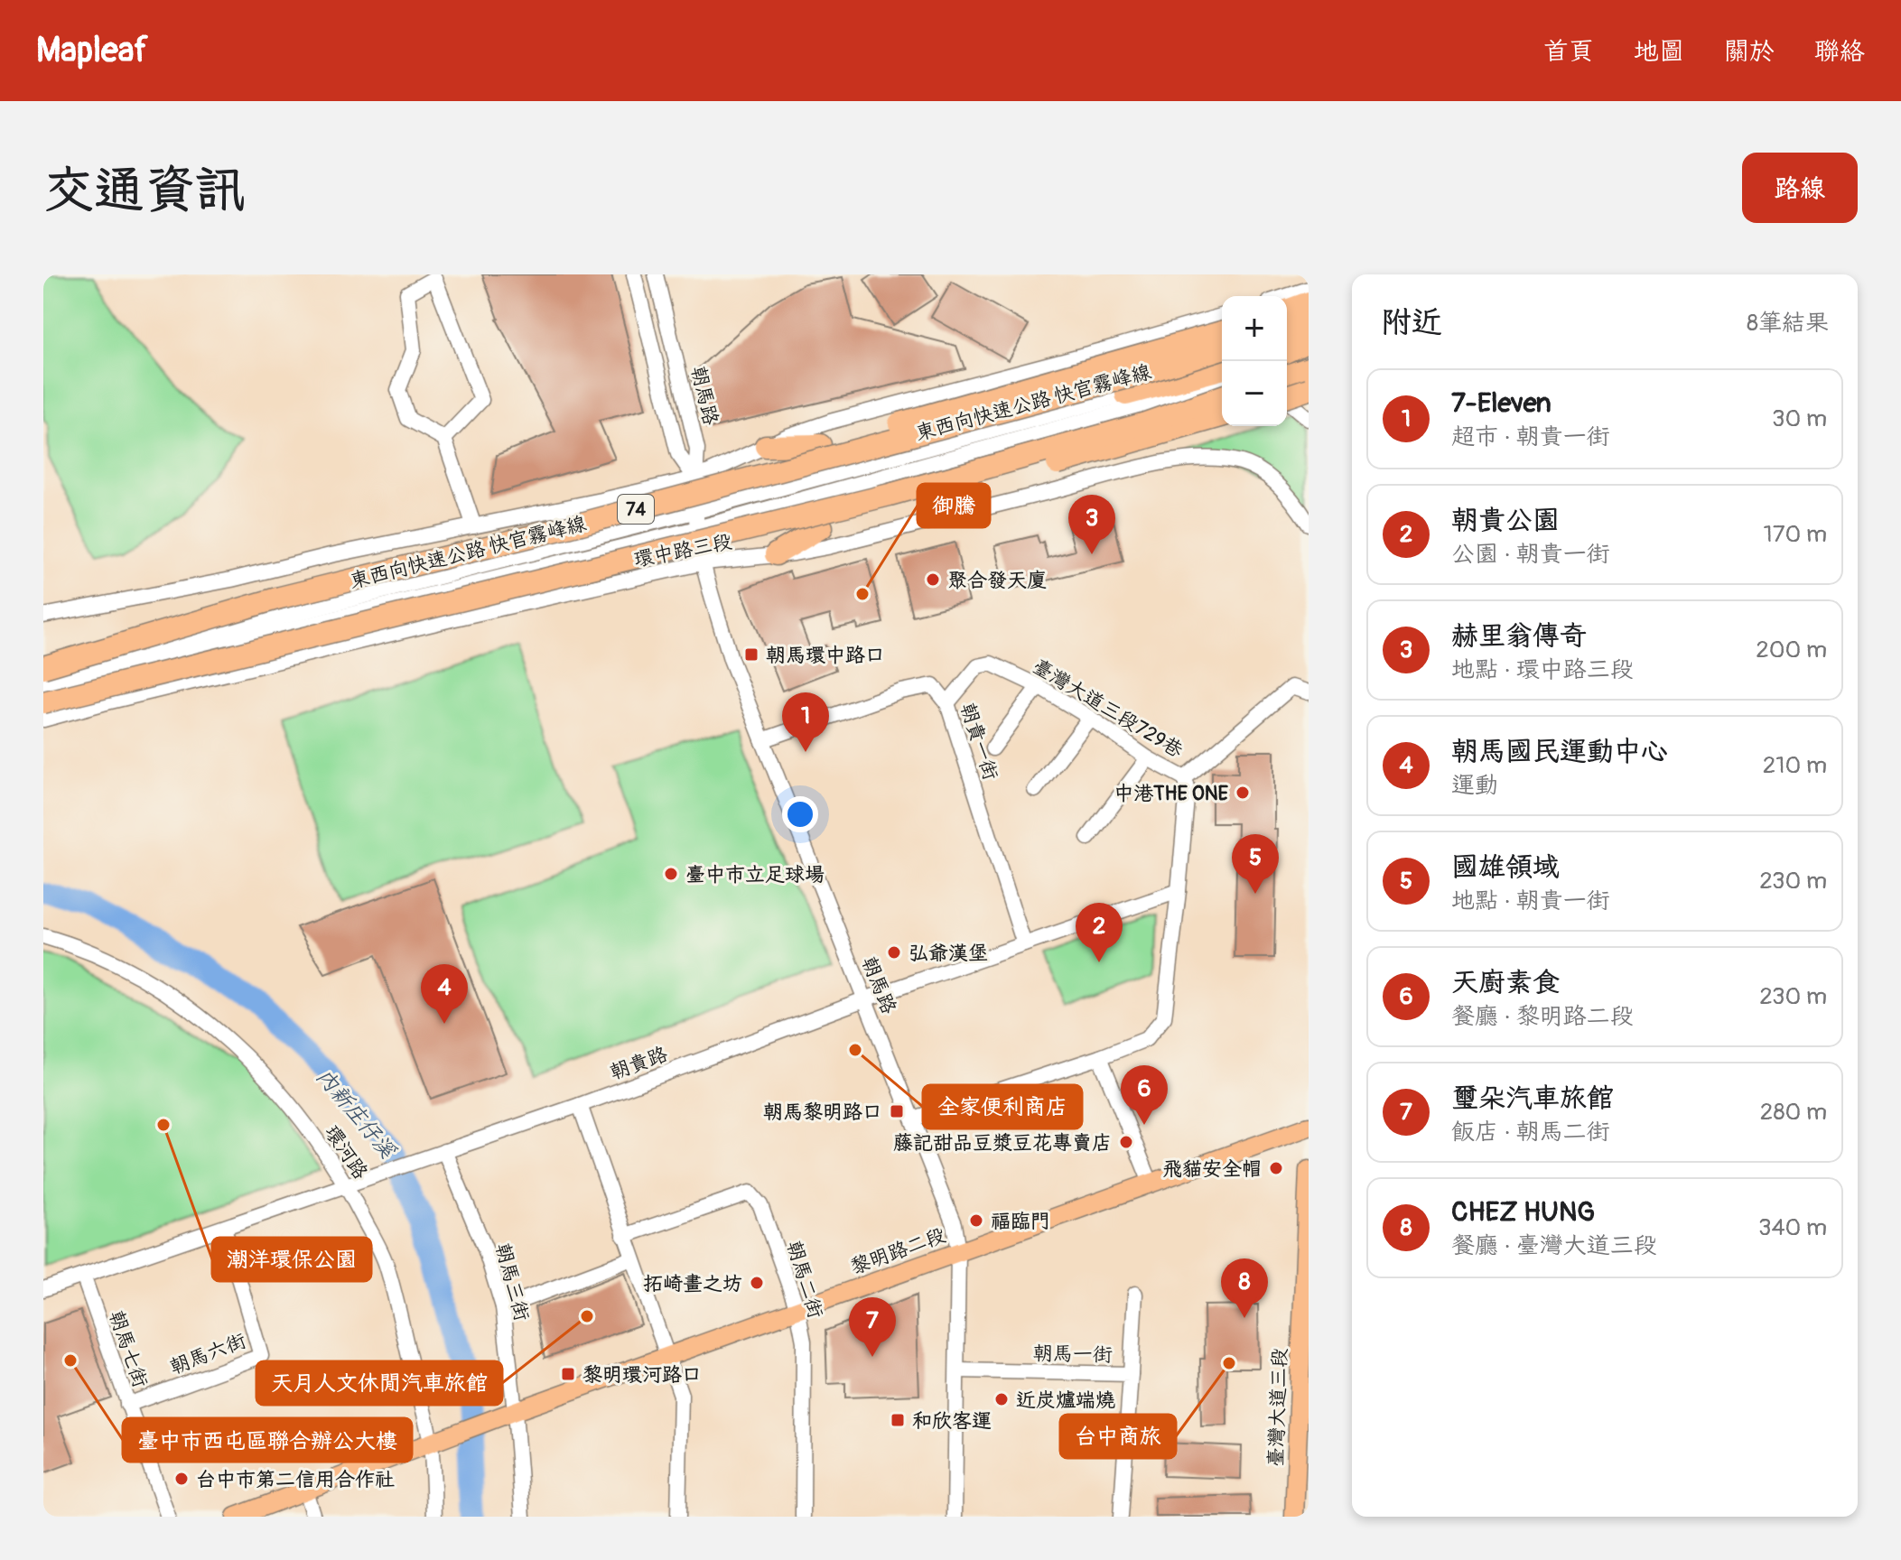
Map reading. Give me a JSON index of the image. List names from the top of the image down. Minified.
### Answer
{"streets":{"highway":["東西向快速公路 快官霧峰線","74"],"main road":["黎明路二段","臺灣大道三段"],"street":["朝馬路","環中路三段","臺灣大道三段729巷","朝貴一街","朝貴路","環河路","朝馬二街","朝馬三街","朝馬七街","朝馬六街","朝馬一街"]},"crossings":[["朝馬路","環中路三段"],["朝馬路","朝貴一街"],["朝馬路","朝貴路"],["朝馬路","黎明路二段"],["朝馬路","朝馬一街"],["臺灣大道三段729巷","朝貴一街"],["朝貴路","環河路"],["朝貴路","朝馬三街"],["環河路","黎明路二段"],["黎明路二段","朝馬二街"],["黎明路二段","朝馬三街"],["朝馬七街","朝馬六街"]],"water":["內新庄仔溪"],"places":{"other":["聚合發天廈","御騰","中港THE ONE","臺中市立足球場","弘爺漢堡","全家便利商店","潮洋環保公園","藤記甜品豆漿豆花專賣店","飛貓安全帽","福臨門","拓崎畫之坊","天月人文休閒汽車旅館","臺中市西屯區聯合辦公大樓","台中商旅","近炭爐端燒","台中市第二信用合作社"],"transit":["朝馬環中路口","朝馬黎明路口","黎明環河路口","和欣客運"]},"page":{"header":"Mapleaf","nav":["首頁","地圖","關於","聯絡"],"buttons":"路線","title":"交通資訊","heading":["附近","8筆結果"],"map_buttons":["+","−"],"list":[{"mark":"1","name":"7-Eleven","note":"超市 · 朝貴一街","value":"30 m"},{"mark":"2","name":"朝貴公園","note":"公園 · 朝貴一街","value":"170 m"},{"mark":"3","name":"赫里翁傳奇","note":"地點 · 環中路三段","value":"200 m"},{"mark":"4","name":"朝馬國民運動中心","note":"運動","value":"210 m"},{"mark":"5","name":"國雄領域","note":"地點 · 朝貴一街","value":"230 m"},{"mark":"6","name":"天廚素食","note":"餐廳 · 黎明路二段","value":"230 m"},{"mark":"7","name":"璽朵汽車旅館","note":"飯店 · 朝馬二街","value":"280 m"},{"mark":"8","name":"CHEZ HUNG","note":"餐廳 · 臺灣大道三段","value":"340 m"}],"pins":["3","1","5","2","4","6","8","7"]}}
